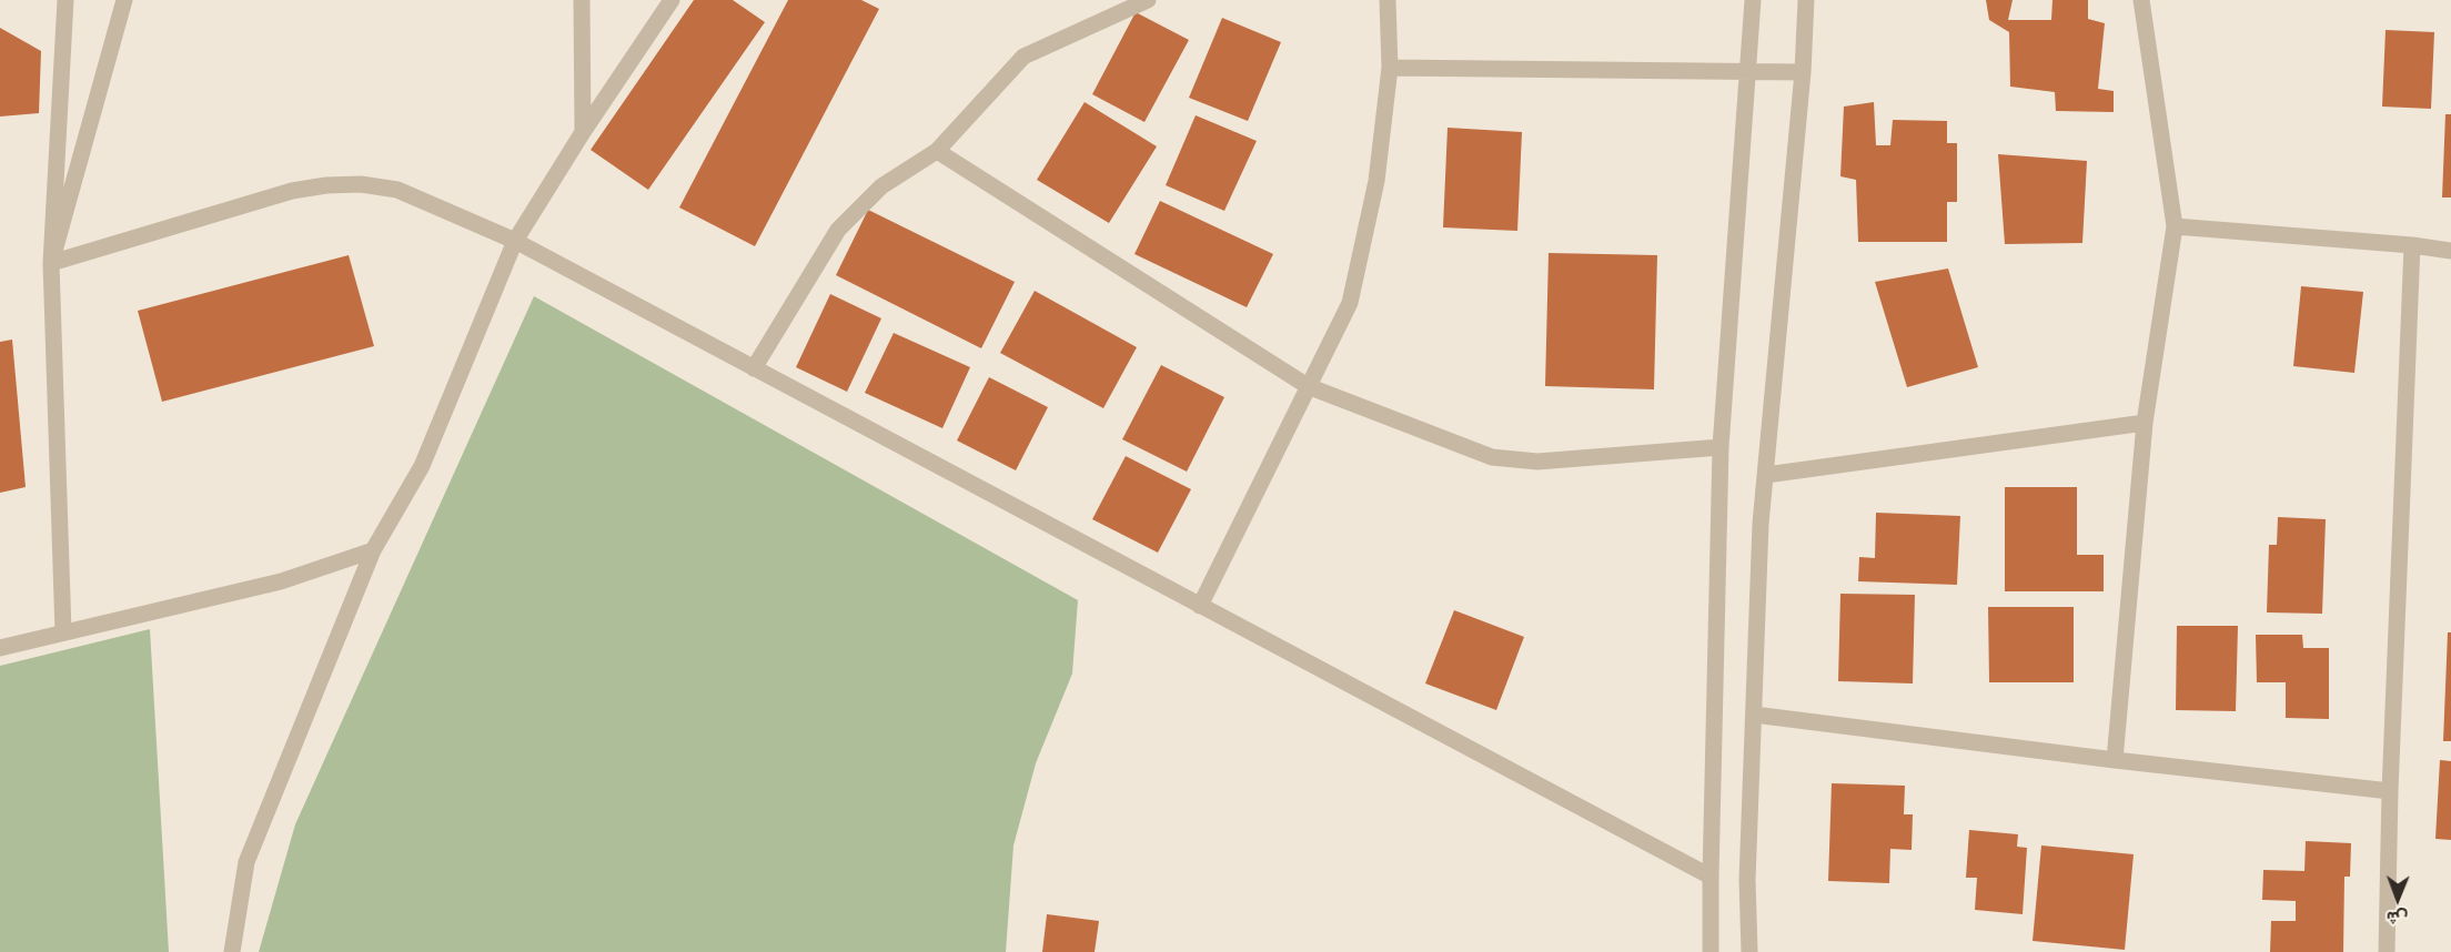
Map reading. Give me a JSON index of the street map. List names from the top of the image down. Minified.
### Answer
{"north":"bottom"}
